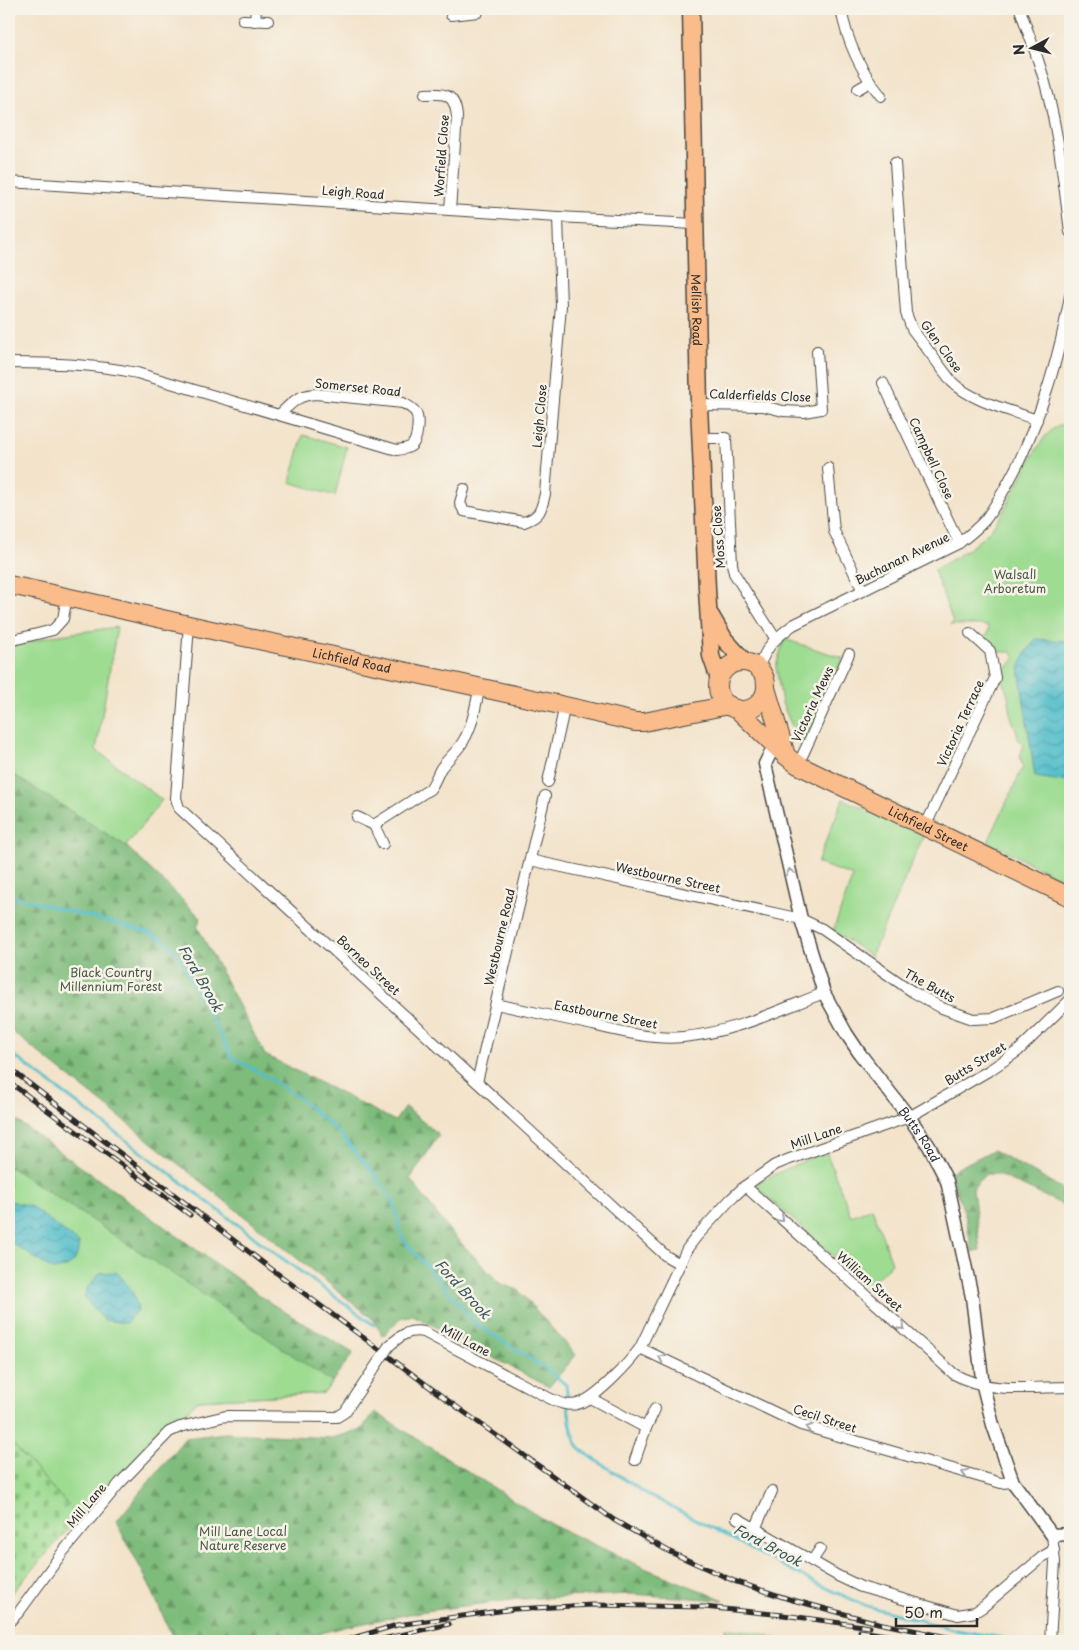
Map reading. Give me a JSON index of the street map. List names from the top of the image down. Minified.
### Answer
{"streets":{"highway":["Lichfield Road","Lichfield Street"],"main road":["Mellish Road"],"street":["Worfield Close","Leigh Road","Glen Close","Somerset Road","Calderfields Close","Leigh Close","Campbell Close","Moss Close","Buchanan Avenue","Victoria Mews","Victoria Terrace","Westbourne Street","Westbourne Road","Borneo Street","The Butts","Eastbourne Street","Butts Street","Butts Road","Mill Lane","William Street","Cecil Street"]},"crossings":[["Worfield Close","Leigh Road"],["Leigh Road","Mellish Road"],["Leigh Road","Leigh Close"],["Mellish Road","Calderfields Close"],["Mellish Road","Buchanan Avenue"],["Mellish Road","Lichfield Road"],["Mellish Road","Lichfield Street"],["Glen Close","Buchanan Avenue"],["Campbell Close","Buchanan Avenue"],["Moss Close","Buchanan Avenue"],["Buchanan Avenue","Lichfield Road"],["Buchanan Avenue","Lichfield Street"],["Lichfield Road","Lichfield Street"],["Lichfield Road","Borneo Street"],["Victoria Mews","Lichfield Street"],["Victoria Mews","Butts Road"],["Victoria Terrace","Lichfield Street"],["Lichfield Street","Butts Road"],["Westbourne Street","Westbourne Road"],["Westbourne Street","The Butts"],["Westbourne Street","Butts Road"],["Westbourne Road","Borneo Street"],["Westbourne Road","Eastbourne Street"],["Borneo Street","Mill Lane"],["The Butts","Butts Road"],["Eastbourne Street","Butts Road"],["Butts Street","Butts Road"],["Butts Street","Mill Lane"],["Butts Road","Mill Lane"],["Butts Road","William Street"],["Butts Road","Cecil Street"],["Mill Lane","William Street"],["Mill Lane","Cecil Street"]],"one_way":["William Street","Cecil Street"],"water":["Ford Brook"],"parks":["Walsall Arboretum","Black Country Millennium Forest","Mill Lane Local Nature Reserve"],"scale_bar":"50 m","north":"left"}
